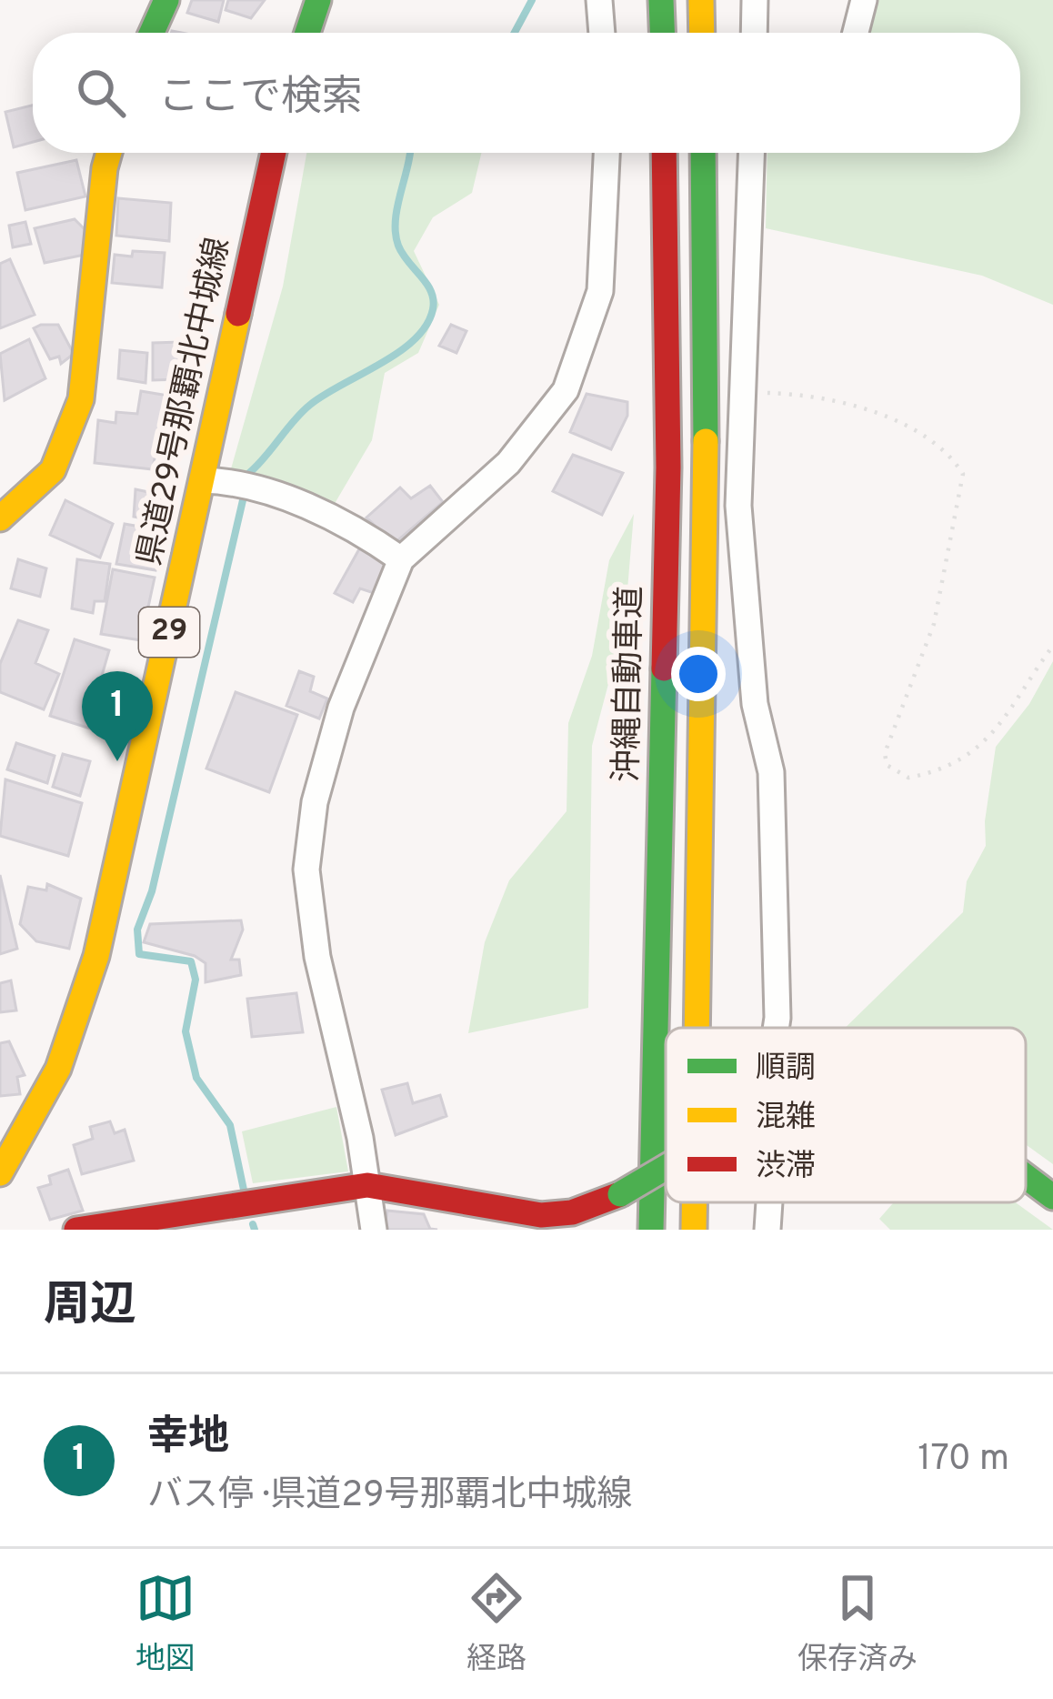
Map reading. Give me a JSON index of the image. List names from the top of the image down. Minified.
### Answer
{"streets":{"main road":["県道29号那覇北中城線","29","沖縄自動車道"]},"legend":["順調","混雑","渋滞"],"page":{"search":"ここで検索","pins":"1","heading":"周辺","list":[{"mark":"1","name":"幸地","note":"バス停 · 県道29号那覇北中城線","value":"170 m"}],"nav":["地図","経路","保存済み"]}}
